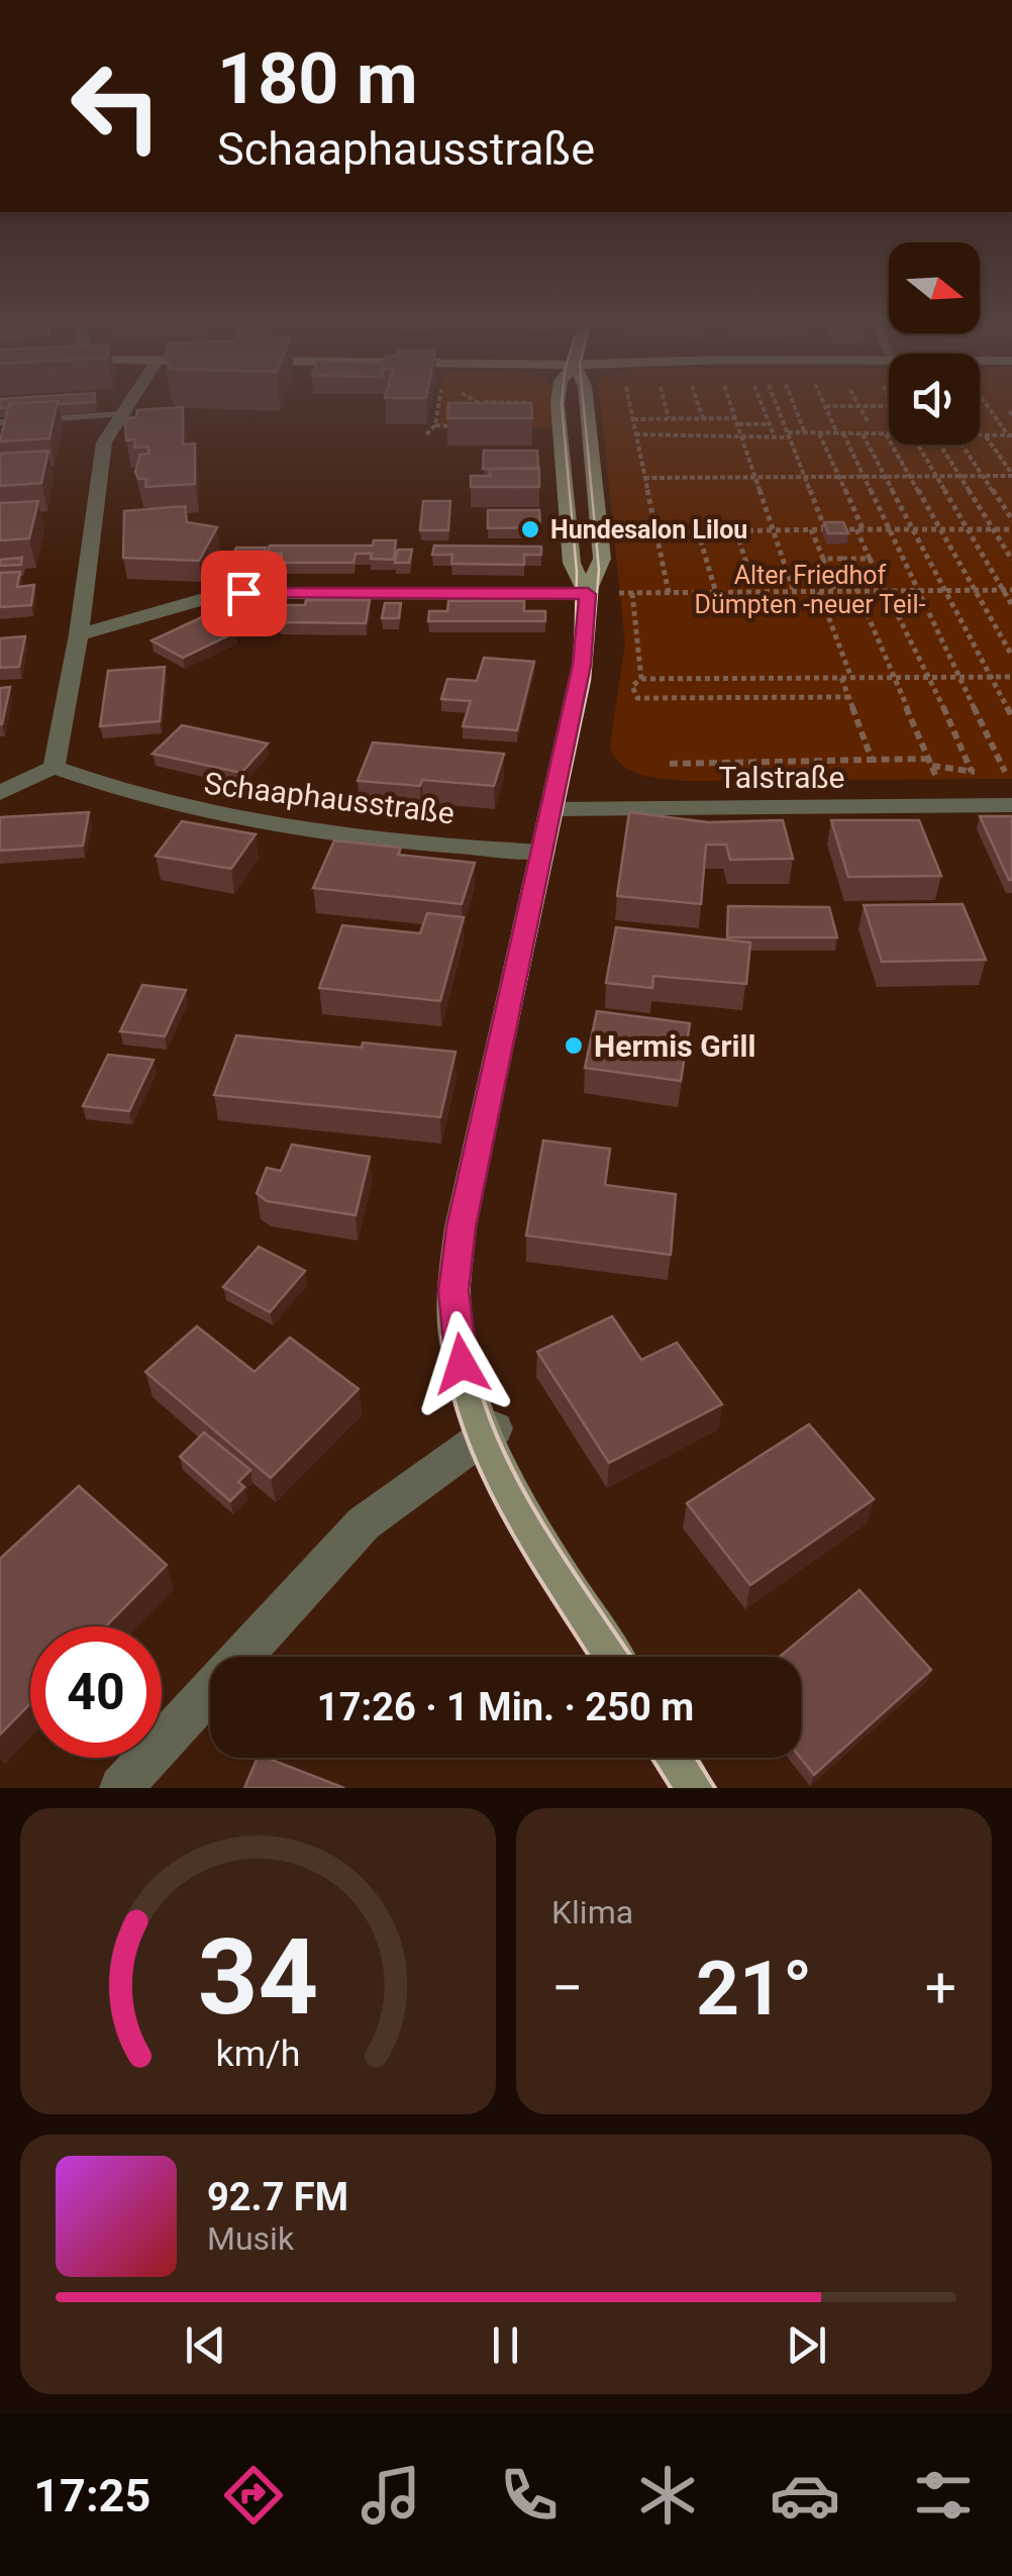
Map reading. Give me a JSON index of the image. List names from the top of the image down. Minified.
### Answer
{"streets":{"street":["Talstraße","Schaaphausstraße"]},"parks":["Alter Friedhof Dümpten -neuer Teil-"],"places":["Hundesalon Lilou","Hermis Grill"],"north":"right","page":{"turn":["180 m","Schaaphausstraße"],"limit":"40","trip":"17:26 · 1 Min. · 250 m","tile":"Klima","heat":["−","21°","+"],"song":["92.7 FM","Musik"],"tabs":"17:25","gauge":["34","km/h"]}}
